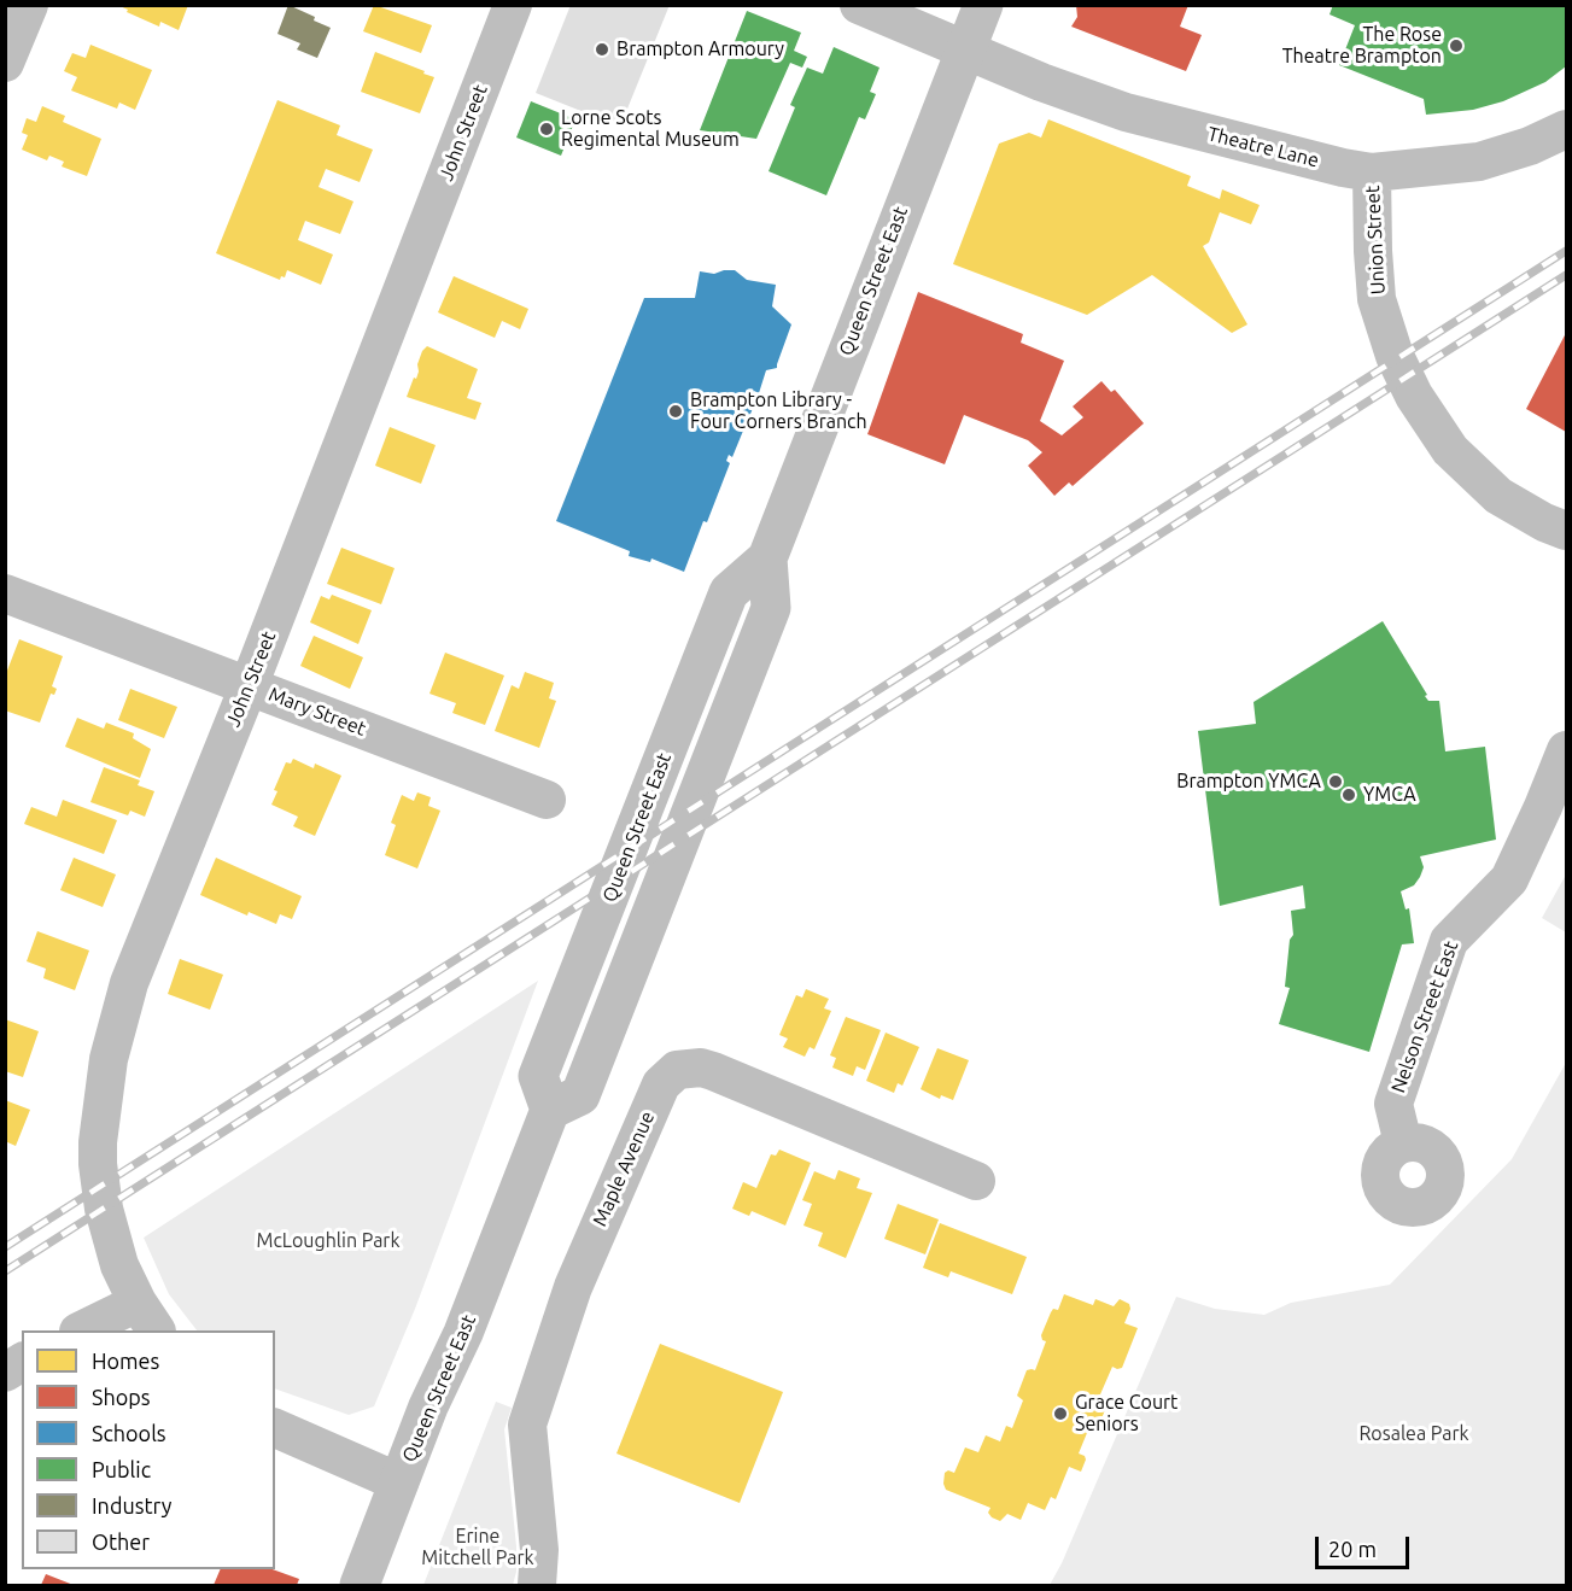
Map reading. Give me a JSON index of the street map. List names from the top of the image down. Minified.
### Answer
{"streets":{"main road":["Queen Street East"],"street":["John Street","Theatre Lane","Union Street","Mary Street","Nelson Street East","Maple Avenue"]},"crossings":[["John Street","Mary Street"],["Theatre Lane","Union Street"],["Theatre Lane","Queen Street East"]],"parks":["McLoughlin Park","Rosalea Park","Erine Mitchell Park"],"places":["The Rose Theatre Brampton","Brampton Armoury","Lorne Scots Regimental Museum","Brampton Library - Four Corners Branch","Brampton YMCA","YMCA","Grace Court Seniors"],"legend":["Homes","Shops","Schools","Public","Industry","Other"],"scale_bar":"20 m"}
